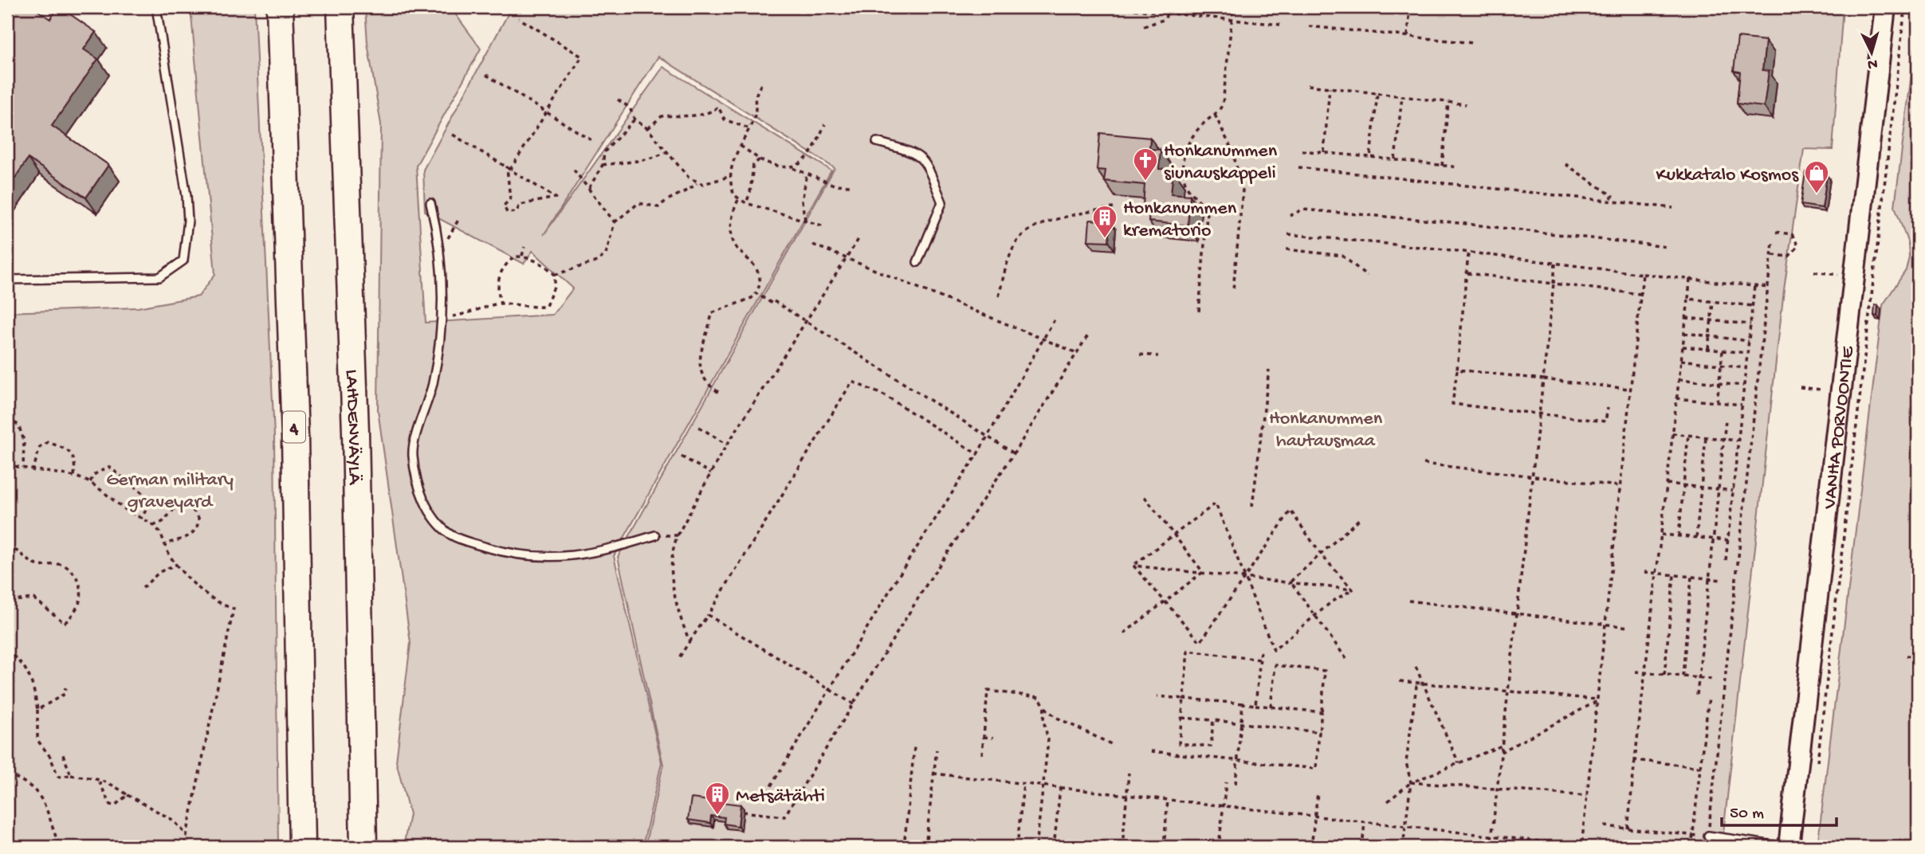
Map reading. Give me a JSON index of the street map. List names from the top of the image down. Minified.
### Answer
{"streets":{"highway":["4","LAHDENVÄYLÄ"],"main road":["VANHA PORVOONTIE"]},"parks":["Honkanummen hautausmaa","German military graveyard"],"places":{"church":["Honkanummen siunauskappeli"],"shop":["Kukkatalo Kosmos"],"building":["Honkanummen krematorio","Metsätähti"]},"scale_bar":"50 m","north":"bottom"}
